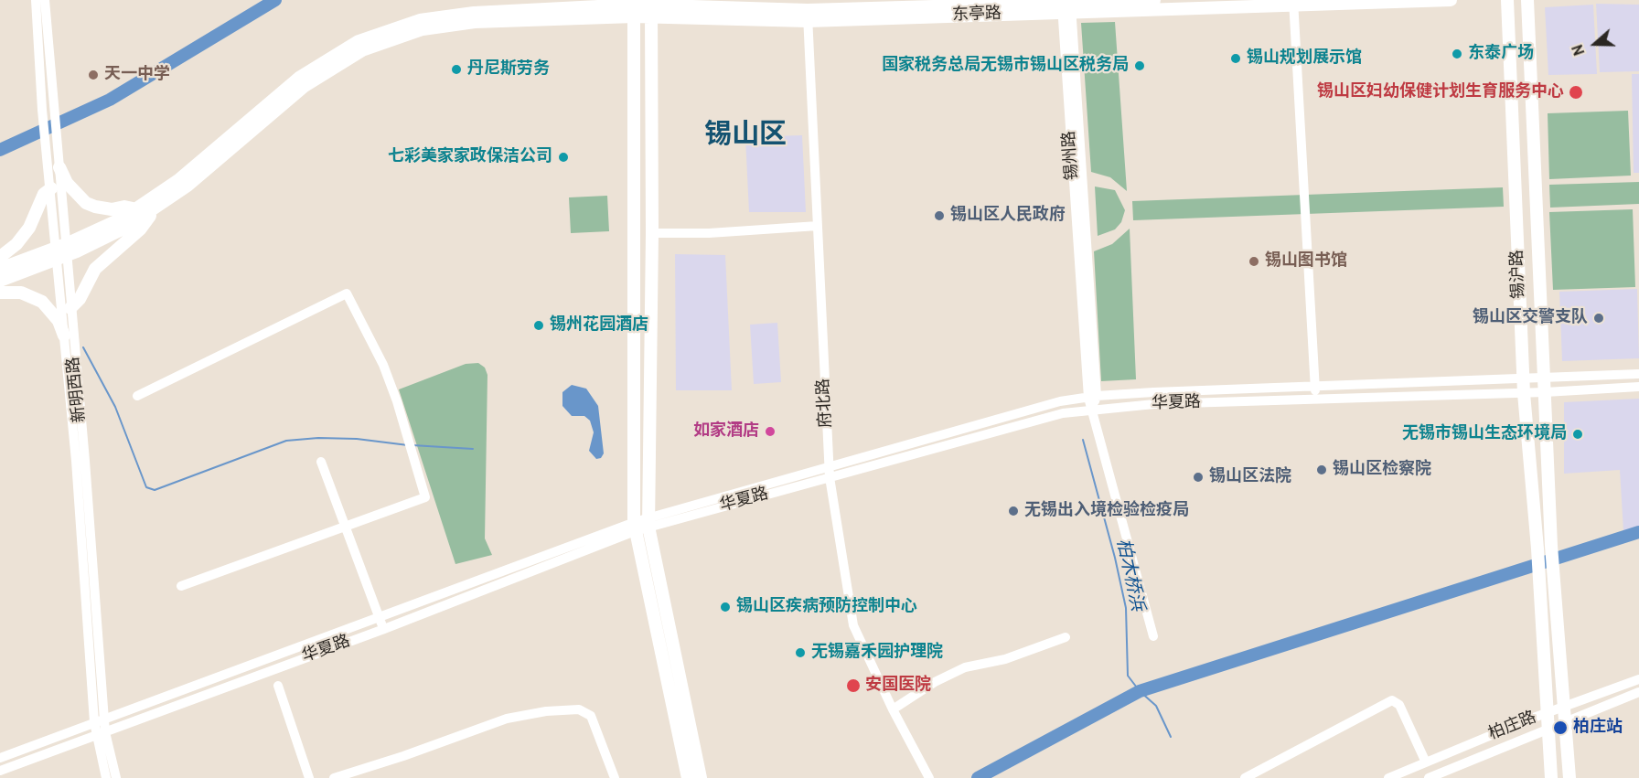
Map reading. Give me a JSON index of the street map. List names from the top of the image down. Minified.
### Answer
{"streets":{"main road":["东亭路","锡沪路"],"street":["锡州路","新明西路","府北路","华夏路","柏庄路"]},"crossings":[["东亭路","锡州路"],["东亭路","府北路"],["锡州路","华夏路"],["锡沪路","华夏路"],["锡沪路","柏庄路"],["新明西路","华夏路"],["府北路","华夏路"]],"districts":["锡山区"],"water":["柏木桥浜"],"places":["东泰广场","锡山规划展示馆","国家税务总局无锡市锡山区税务局","丹尼斯劳务","天一中学","锡山区妇幼保健计划生育服务中心","七彩美家家政保洁公司","锡山区人民政府","锡山图书馆","锡山区交警支队","锡州花园酒店","如家酒店","无锡市锡山生态环境局","锡山区检察院","锡山区法院","无锡出入境检验检疫局","锡山区疾病预防控制中心","无锡嘉禾园护理院","安国医院","柏庄站"],"north":"left"}
